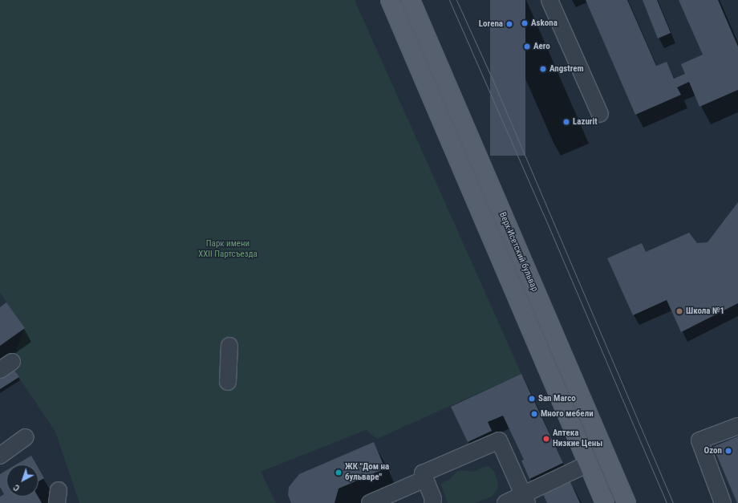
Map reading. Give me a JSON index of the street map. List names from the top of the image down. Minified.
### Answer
{"streets":{"main road":["Верх-Исетский бульвар"]},"parks":["Парк имени XXII Партсъезда"],"places":["Askona","Lorena","Aero","Angstrem","Lazurit","Школа №1","San Marco","Много мебели","Аптека Низкие Цены","Ozon","ЖК \"Дом на бульваре\""],"north":"bottom left"}
